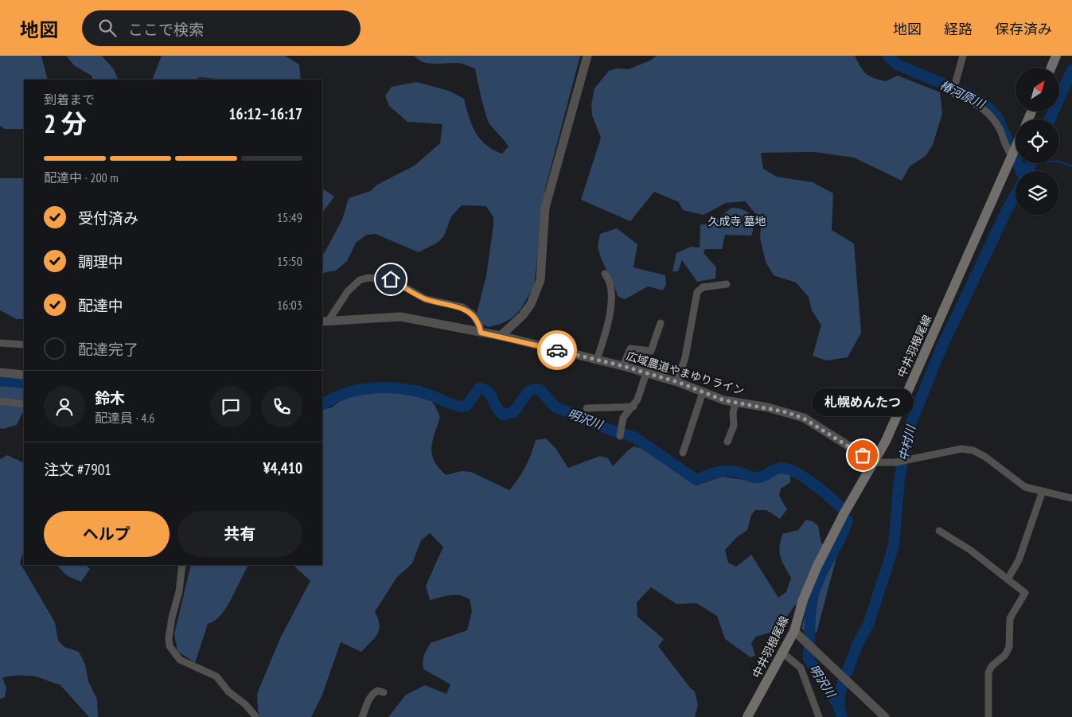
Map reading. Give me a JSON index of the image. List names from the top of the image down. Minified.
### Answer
{"streets":{"main road":["中井羽根尾線"],"street":["広域農道やまゆりライン"]},"crossings":[["中井羽根尾線","広域農道やまゆりライン"]],"water":["椿河原川","明沢川","中村川"],"parks":["久成寺 墓地"],"places":["札幌めんたつ"],"north":"top right","page":{"header":"地図","search":"ここで検索","nav":["地図","経路","保存済み"],"heading":["2 分","到着まで","16:12–16:17"],"panel":["鈴木","配達員 · 4.6","注文 #7901","¥4,410"],"bar":"配達中 · 200 m","list":[["受付済み","15:49"],["調理中","15:50"],["配達中","16:03"],"配達完了"],"bubble":"札幌めんたつ","buttons":["ヘルプ","共有"]}}
